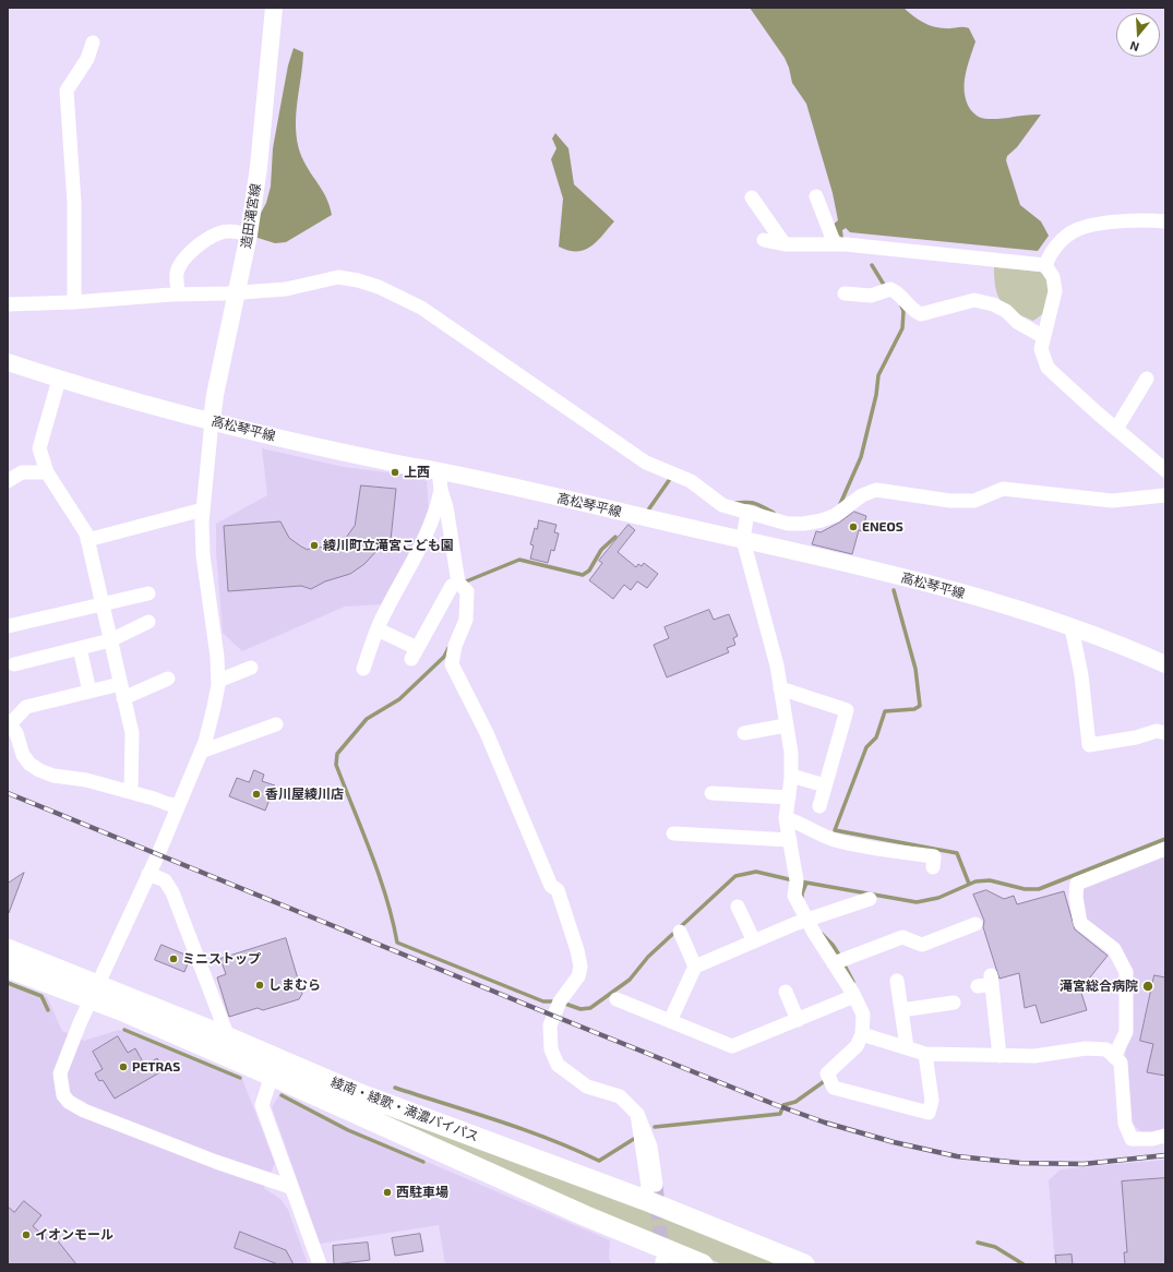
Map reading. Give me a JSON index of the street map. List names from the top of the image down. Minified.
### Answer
{"streets":{"highway":["綾南・綾歌・満濃バイパス"],"main road":["造田滝宮線","高松琴平線"]},"crossings":[["造田滝宮線","高松琴平線"]],"places":["上西","ENEOS","綾川町立滝宮こども園","香川屋綾川店","ミニストップ","しまむら","滝宮総合病院","PETRAS","西駐車場","イオンモール"],"north":"bottom"}
